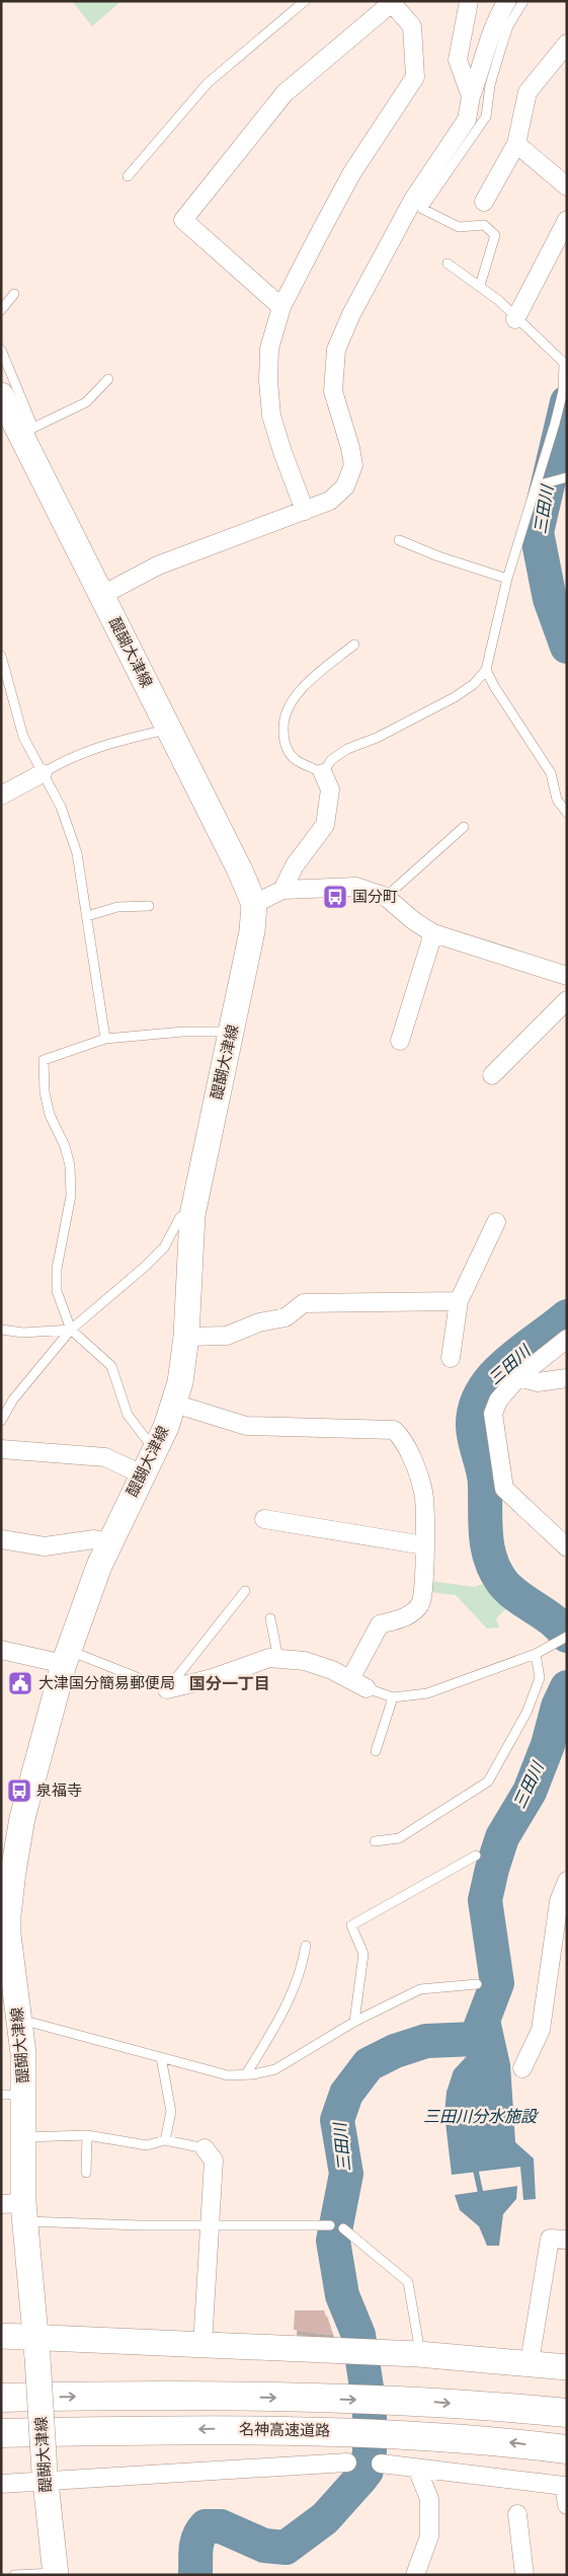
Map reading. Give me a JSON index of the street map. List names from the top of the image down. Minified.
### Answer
{"streets":{"highway":["名神高速道路"],"main road":["醍醐大津線"]},"districts":["国分一丁目"],"water":["三田川","三田川分水施設"],"places":{"bus stop":["国分町","泉福寺"],"public building":["大津国分簡易郵便局"]}}
